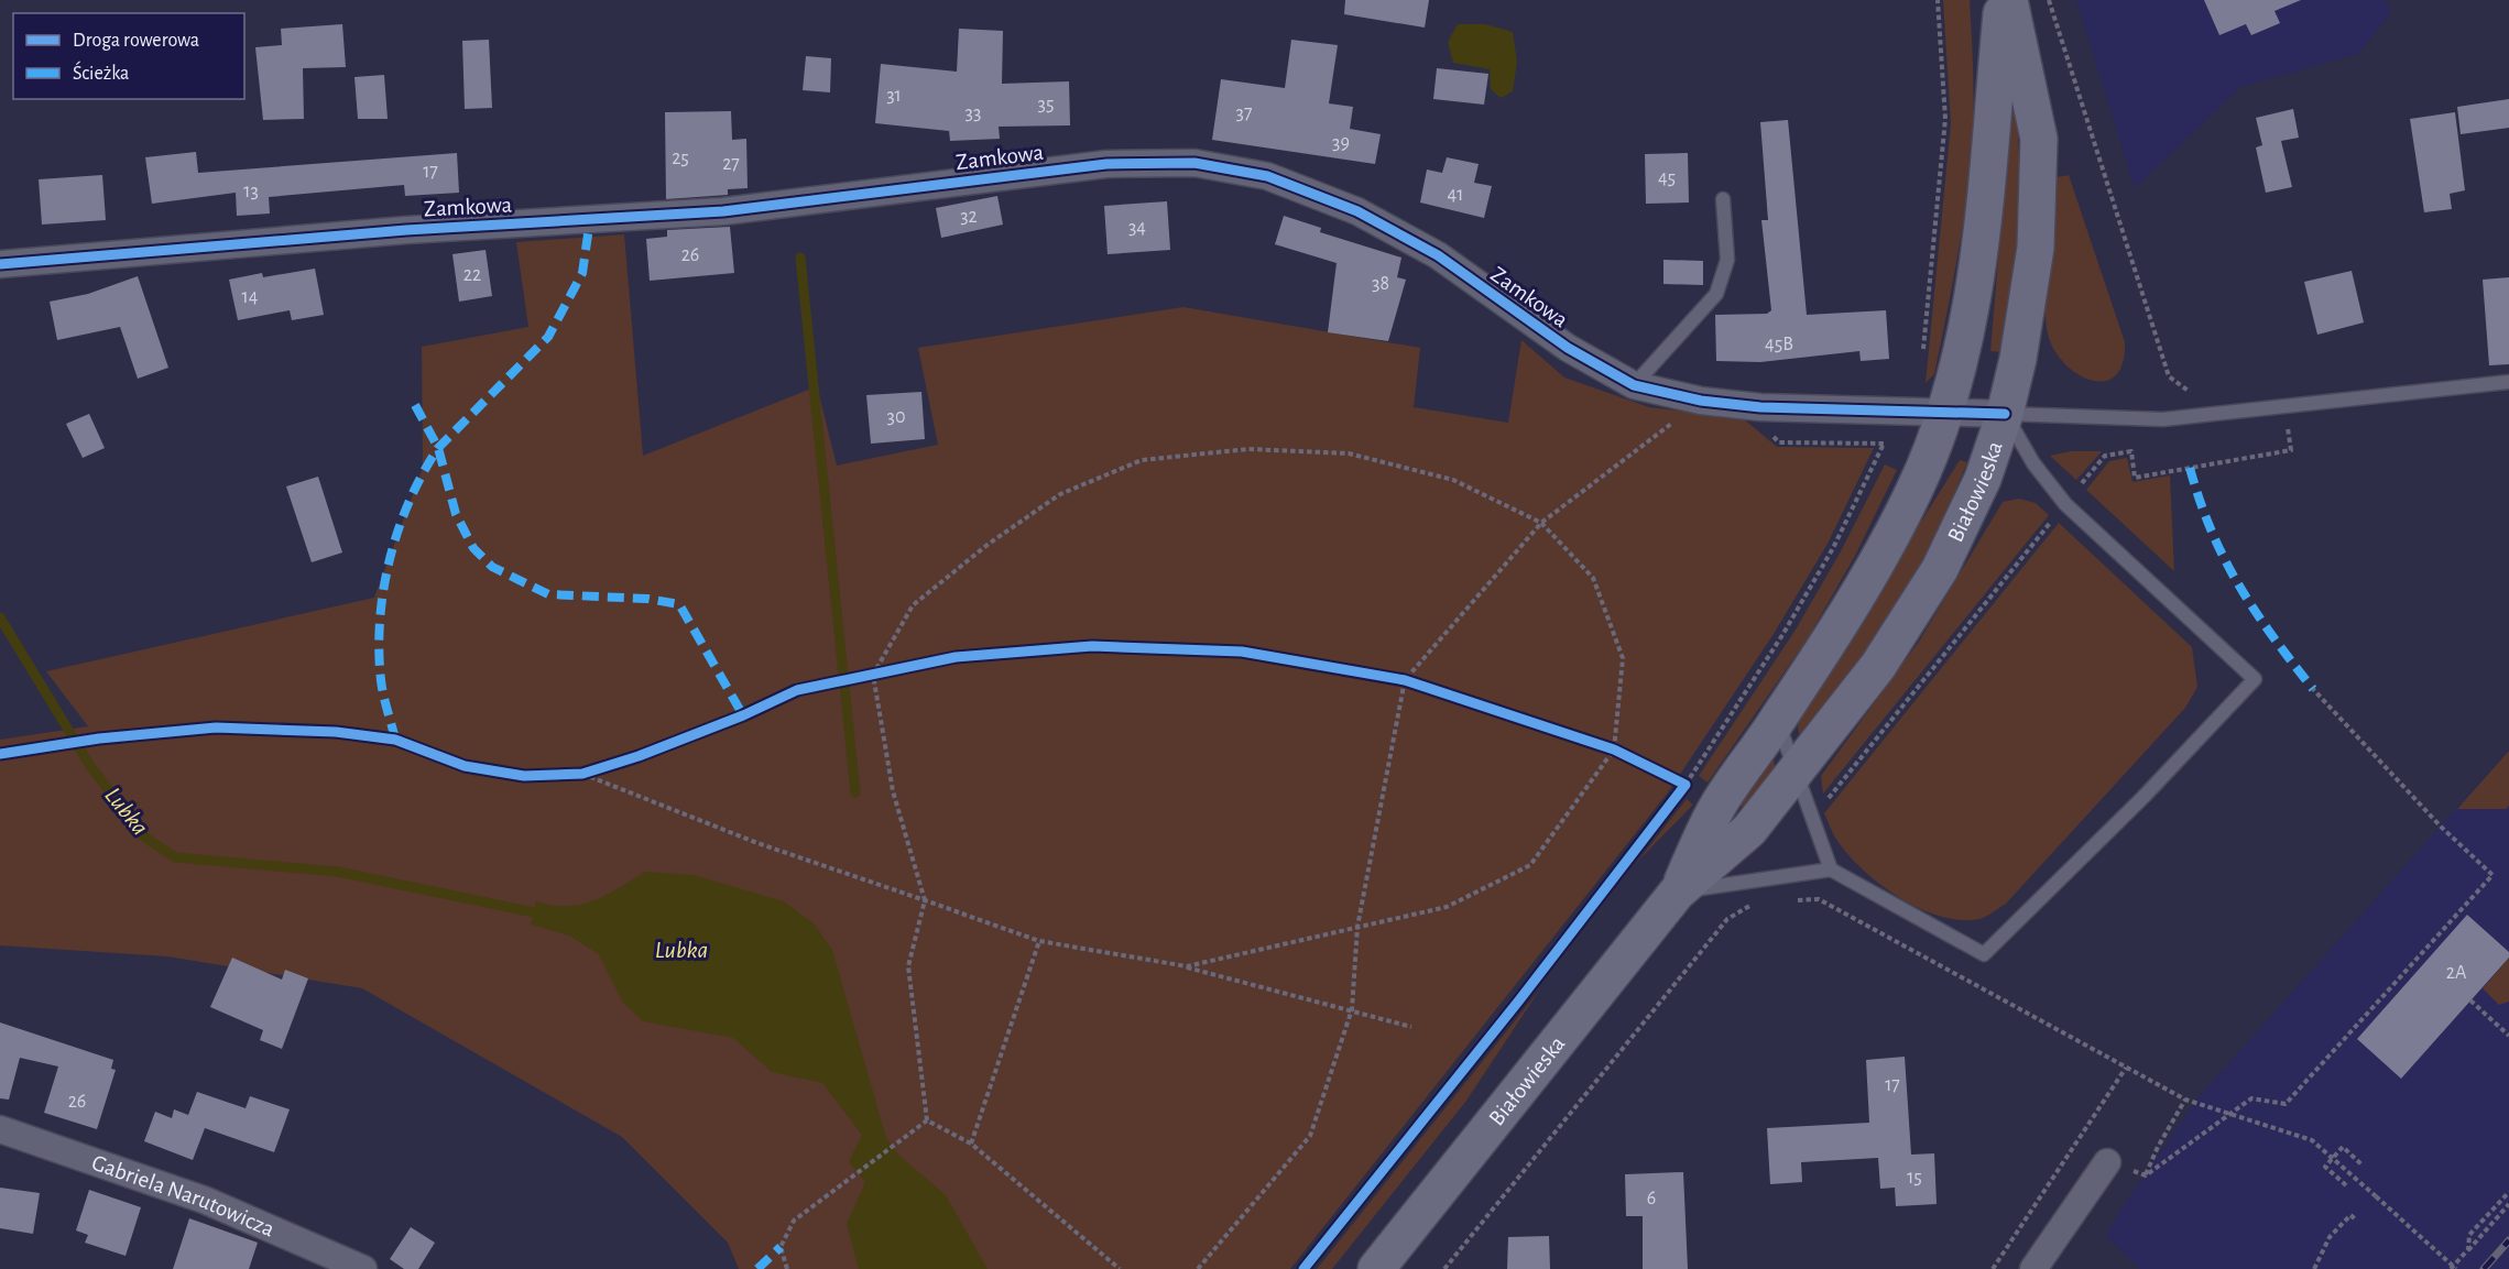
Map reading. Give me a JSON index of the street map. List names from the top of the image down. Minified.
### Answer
{"streets":{"main road":["Białowieska"],"street":["Zamkowa","Gabriela Narutowicza"]},"crossings":[["Zamkowa","Białowieska"]],"water":["Lubka"],"house_numbers":["31","35","33","37","39","25","27","17","45","13","41","32","34","26","22","38","14","45B","30","2A","17","26","15","6"],"legend":["Droga rowerowa","Ścieżka"]}
